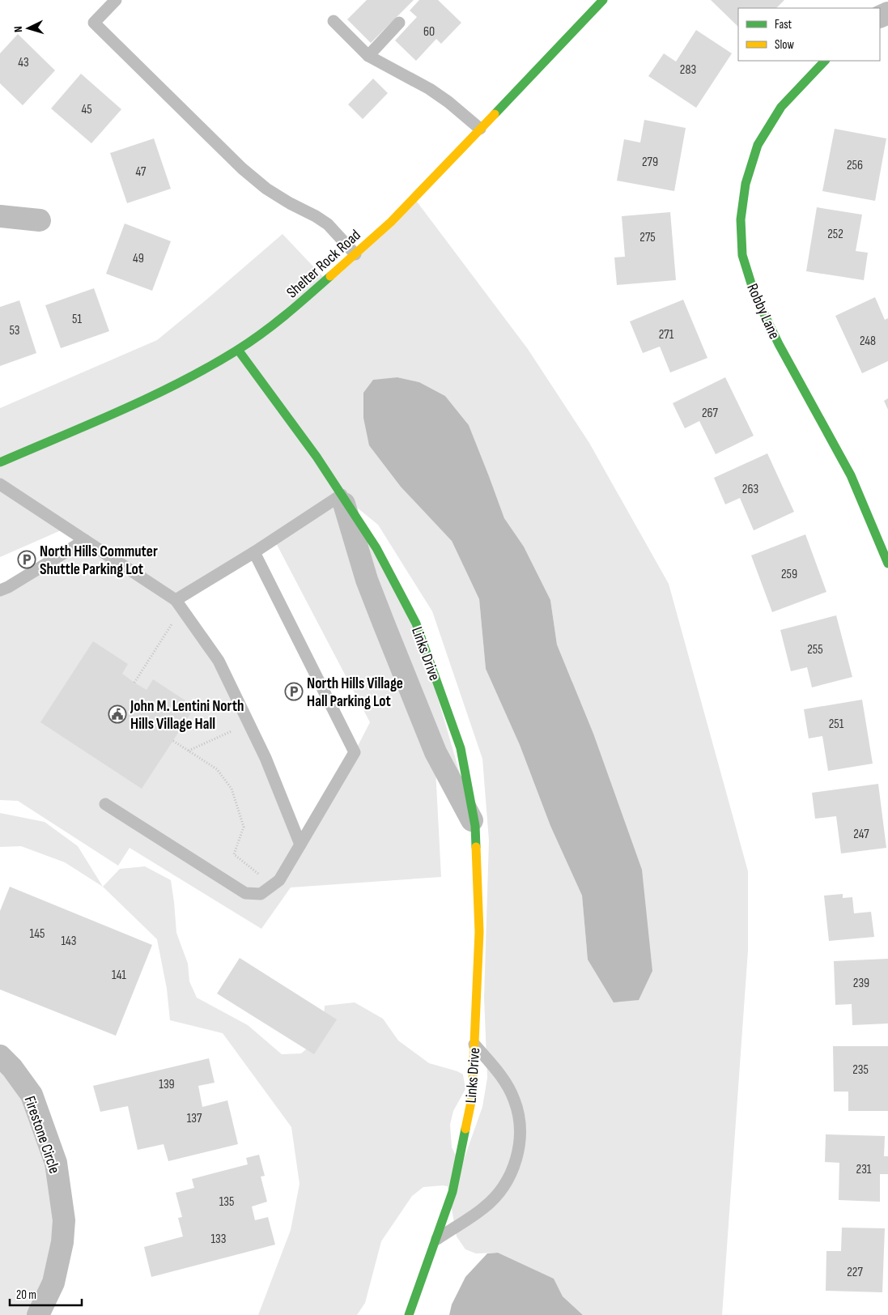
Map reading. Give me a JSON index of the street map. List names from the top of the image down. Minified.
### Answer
{"streets":{"street":["Shelter Rock Road","Robby Lane","Links Drive","Firestone Circle"]},"crossings":[["Shelter Rock Road","Links Drive"]],"places":{"parking":["North Hills Commuter Shuttle Parking Lot","North Hills Village Hall Parking Lot"],"public building":["John M. Lentini North Hills Village Hall"]},"house_numbers":["60","43","283","45","279","256","47","252","275","49","51","53","271","248","267","263","259","255","251","247","145","143","141","239","235","139","137","231","135","133","227"],"legend":["Fast","Slow"],"scale_bar":"20 m","north":"left"}
